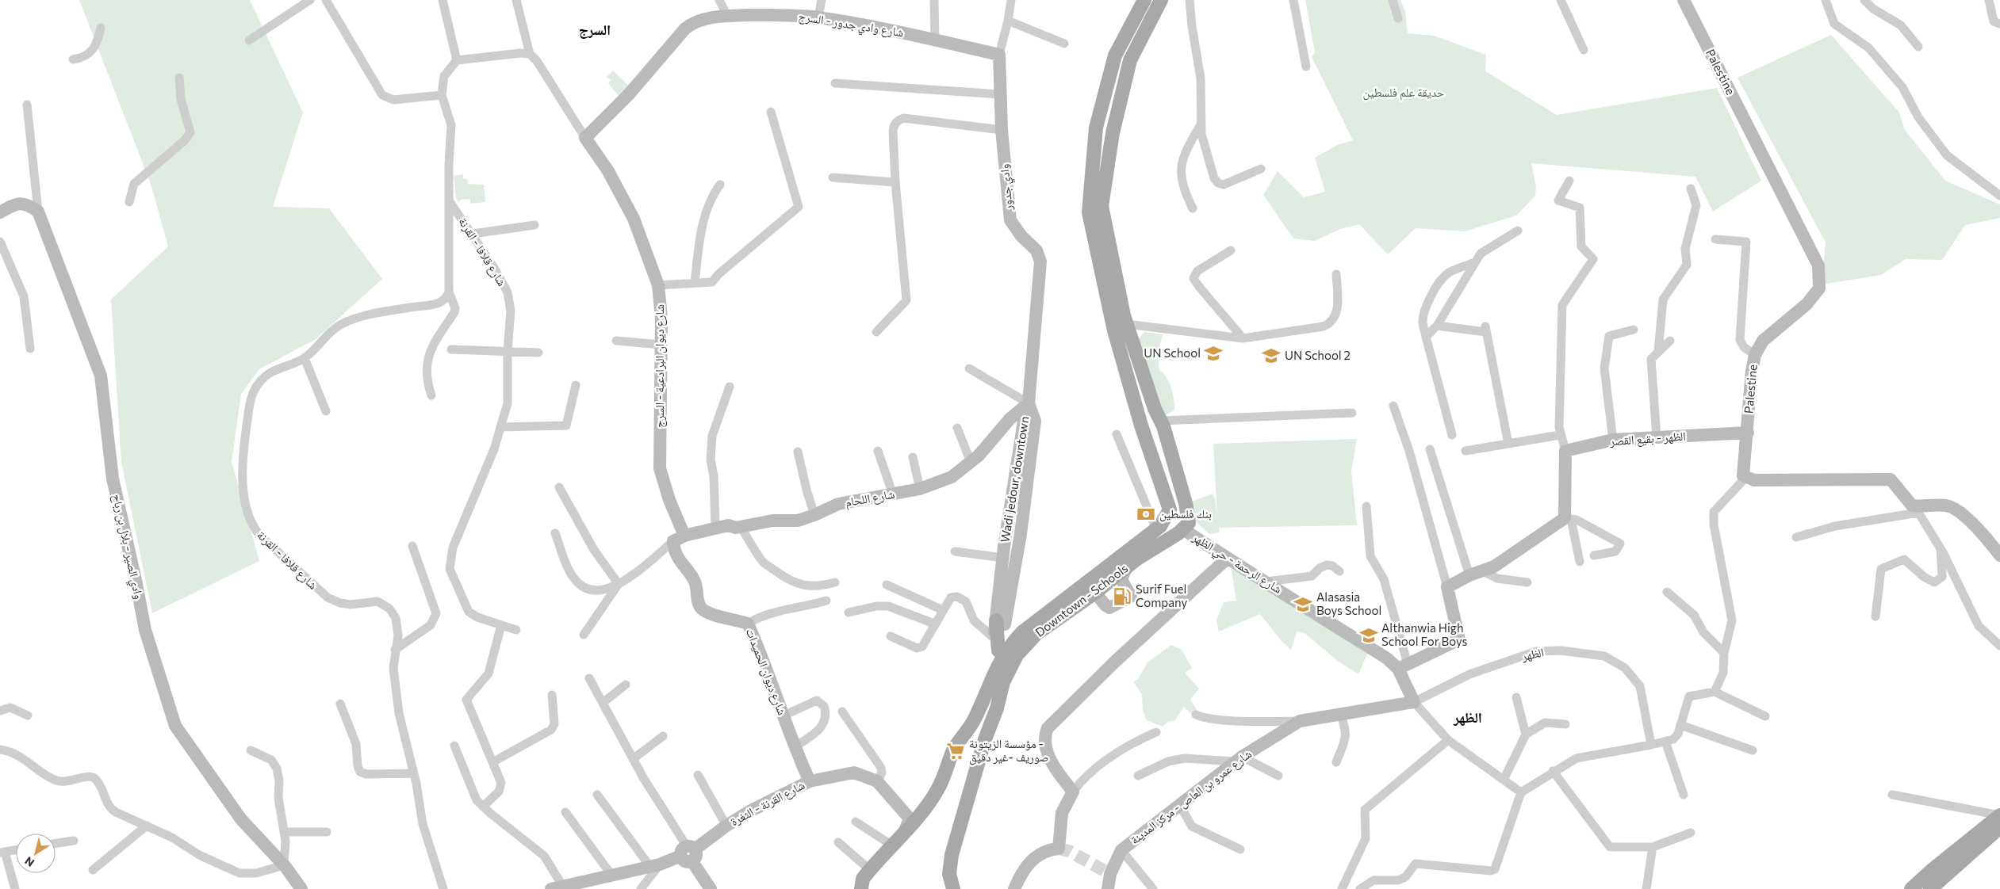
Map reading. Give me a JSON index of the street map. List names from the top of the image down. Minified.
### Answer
{"streets":{"main road":["Downtown - Schools"],"street":["شارع وادي جدور - السرج","Palestine","وادي جدور","شارع قلافا - القرنة","شارع ديوان البرادعية - السرج","الظهر - بقيع القصر","Wadi Jedour, downtown","شارع اللحام","وادي الصير - بلال بن رباح","شارع الرحمة - حي الظهر","الظهر","شارع ديوان الحميدات","شارع عمرو بن العاص - مركز المدينة","شارع القرنة - الثغرة"]},"crossings":[["شارع وادي جدور - السرج","وادي جدور"],["شارع وادي جدور - السرج","شارع ديوان البرادعية - السرج"],["Palestine","الظهر - بقيع القصر"],["وادي جدور","Wadi Jedour, downtown"],["وادي جدور","شارع اللحام"],["شارع ديوان البرادعية - السرج","شارع اللحام"],["شارع ديوان البرادعية - السرج","شارع ديوان الحميدات"],["Wadi Jedour, downtown","شارع اللحام"],["شارع اللحام","شارع ديوان الحميدات"],["شارع الرحمة - حي الظهر","Downtown - Schools"],["شارع الرحمة - حي الظهر","الظهر"],["شارع الرحمة - حي الظهر","شارع عمرو بن العاص - مركز المدينة"],["الظهر","شارع عمرو بن العاص - مركز المدينة"],["شارع ديوان الحميدات","شارع القرنة - الثغرة"]],"districts":["السرج","الظهر"],"parks":["حديقة علم فلسطين"],"places":{"school or university":["UN School","UN School 2","Alasasia Boys School","Althanwia High School For Boys"],"bank":["بنك فلسطين"],"fuel station":["Surif Fuel Company"],"supermarket":["مؤسسة الزيتونة - صوريف -غير دقيق"]},"north":"bottom left"}
